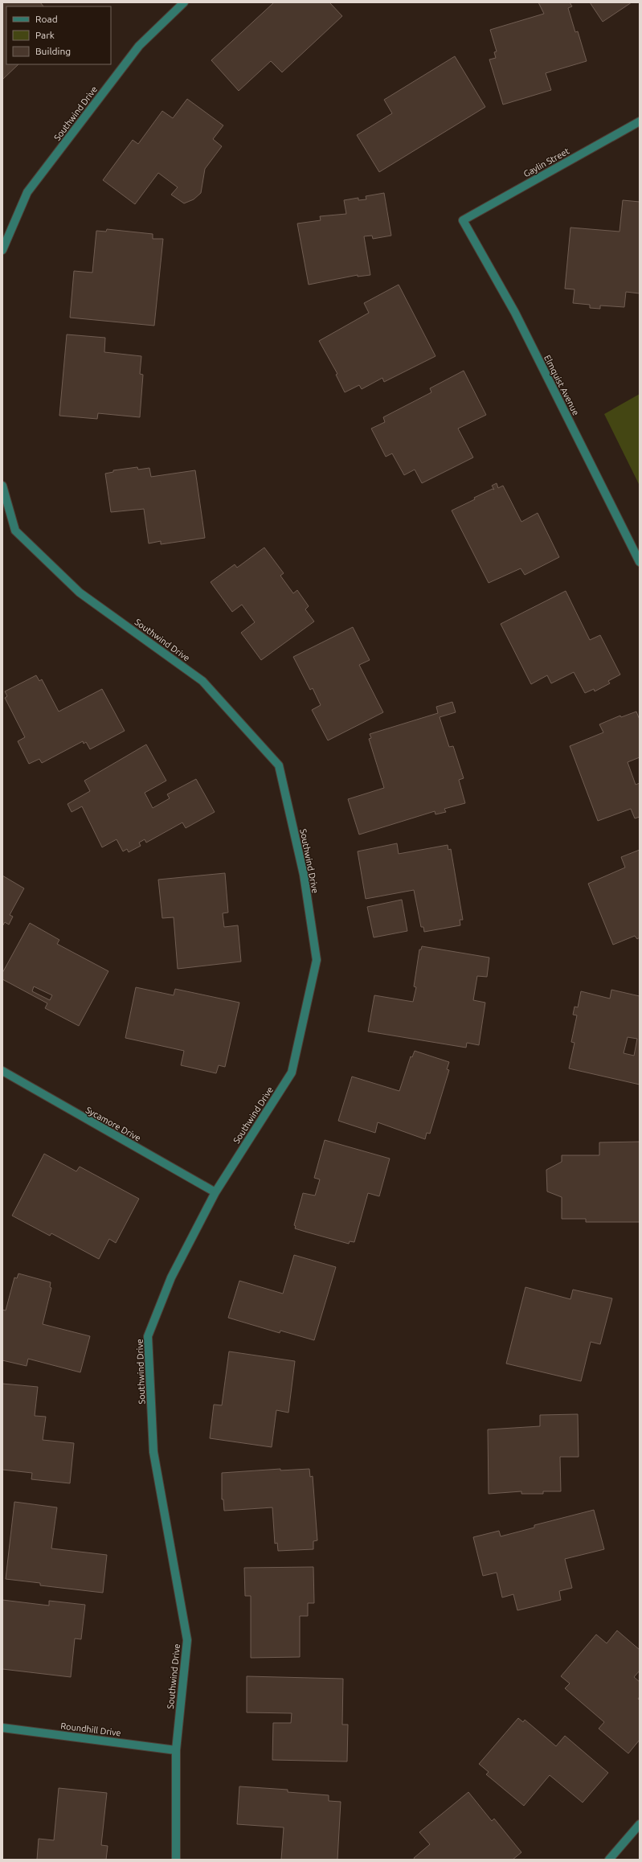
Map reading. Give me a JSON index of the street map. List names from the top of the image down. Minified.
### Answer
{"streets":{"street":["Southwind Drive","Gaylin Street","Elmquist Avenue","Sycamore Drive","Roundhill Drive"]},"crossings":[["Southwind Drive","Sycamore Drive"],["Southwind Drive","Roundhill Drive"],["Gaylin Street","Elmquist Avenue"]],"legend":["Road","Park","Building"]}
